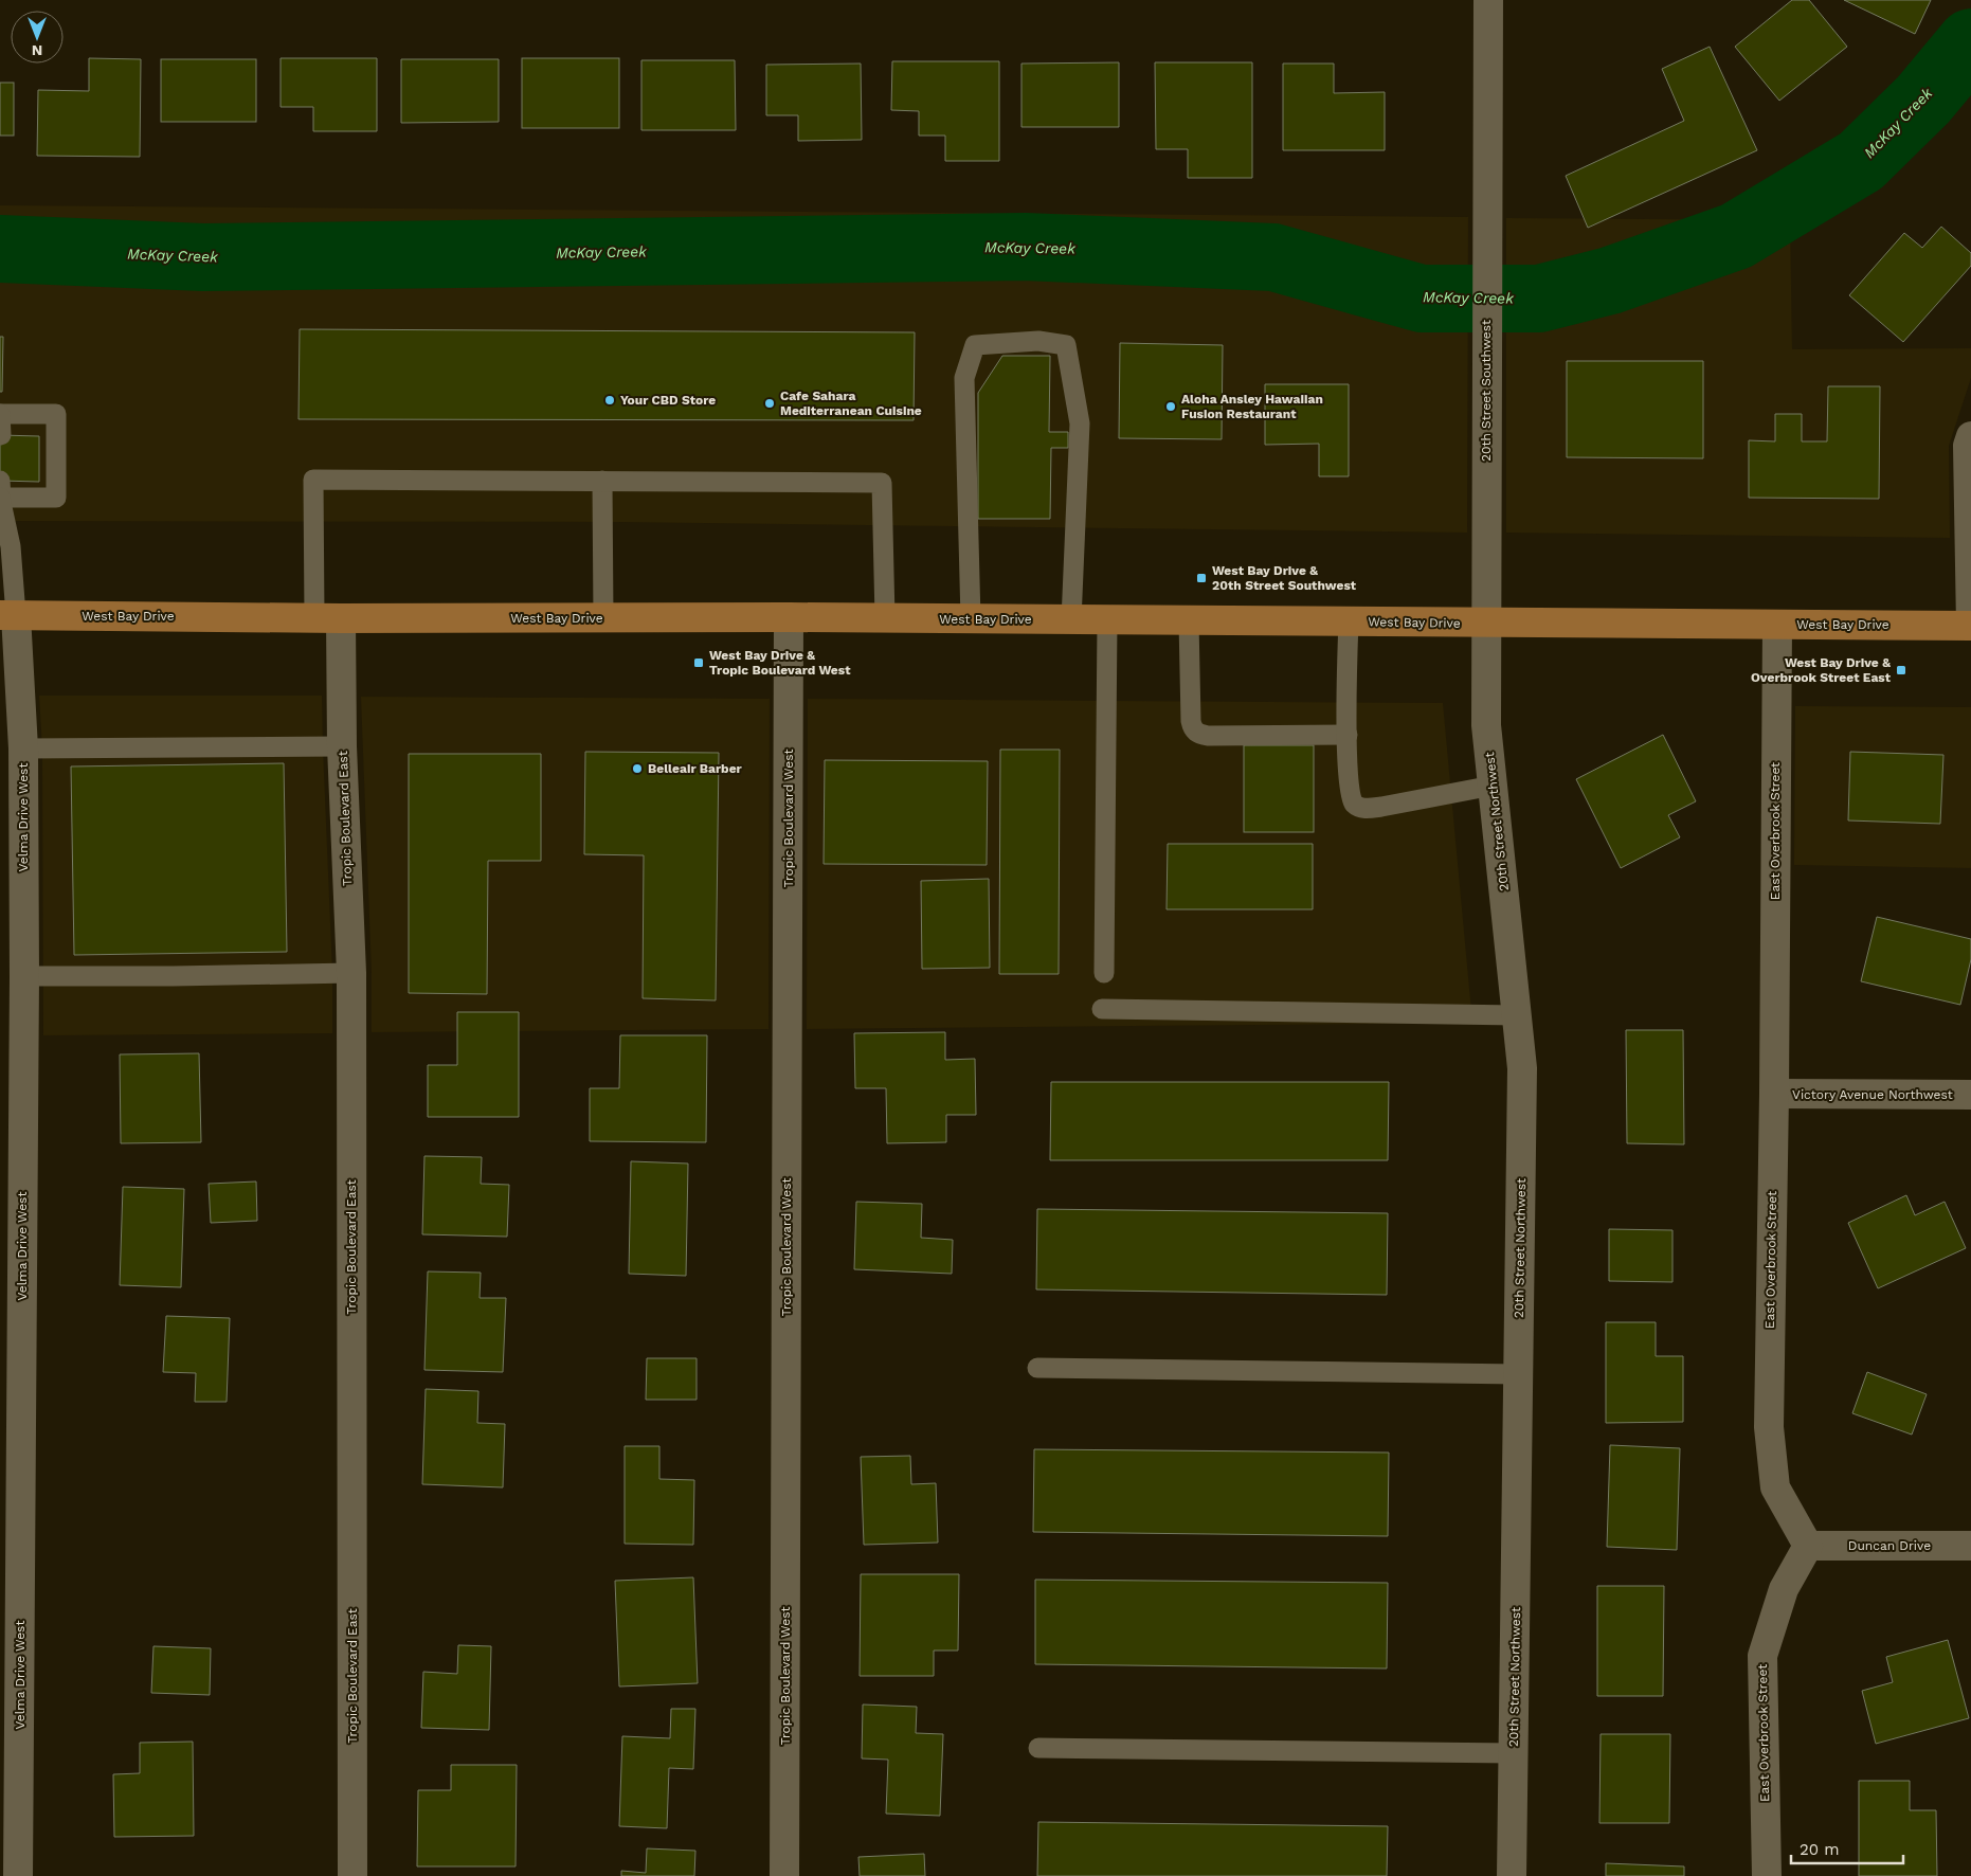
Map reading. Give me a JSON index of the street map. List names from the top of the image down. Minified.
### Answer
{"streets":{"main road":["West Bay Drive"],"street":["20th Street Southwest","Velma Drive West","Tropic Boulevard East","Tropic Boulevard West","20th Street Northwest","East Overbrook Street","Victory Avenue Northwest","Duncan Drive"]},"crossings":[["20th Street Southwest","West Bay Drive"],["20th Street Southwest","20th Street Northwest"],["West Bay Drive","Velma Drive West"],["West Bay Drive","Tropic Boulevard East"],["West Bay Drive","Tropic Boulevard West"],["West Bay Drive","20th Street Northwest"],["West Bay Drive","East Overbrook Street"],["East Overbrook Street","Victory Avenue Northwest"],["East Overbrook Street","Duncan Drive"]],"water":["McKay Creek"],"places":{"other":["Your CBD Store","Cafe Sahara Mediterranean Cuisine","Aloha Ansley Hawaiian Fusion Restaurant","Belleair Barber"],"transit":["West Bay Drive & 20th Street Southwest","West Bay Drive & Tropic Boulevard West","West Bay Drive & Overbrook Street East"]},"scale_bar":"20 m","north":"bottom"}
